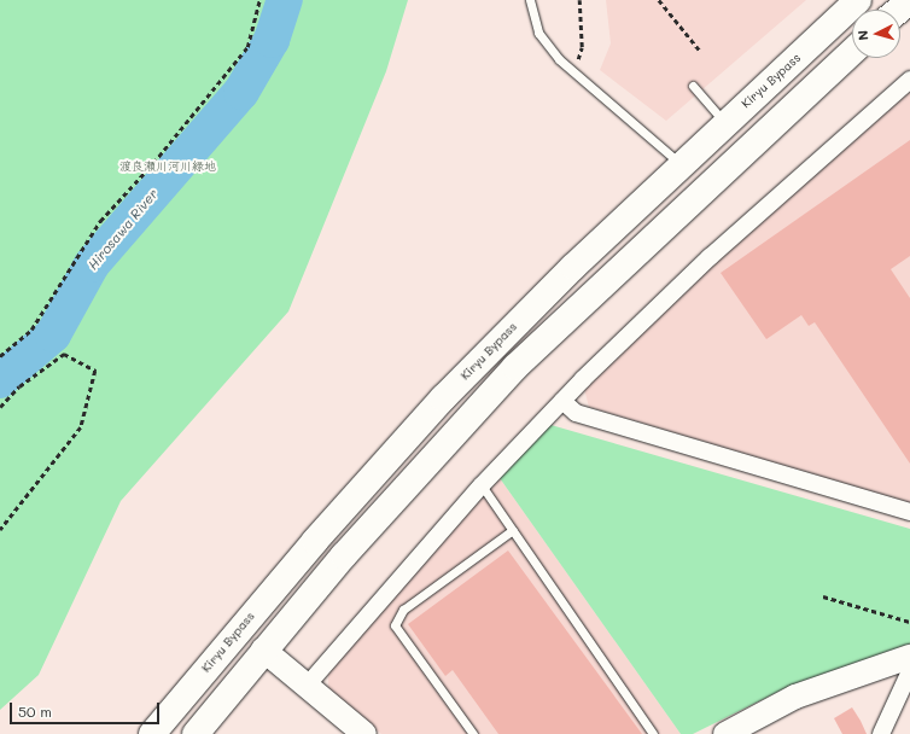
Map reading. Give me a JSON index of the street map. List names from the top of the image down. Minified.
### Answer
{"streets":{"highway":["Kiryu Bypass"]},"water":["Hirosawa River"],"parks":["渡良瀬川河川緑地"],"scale_bar":"50 m","north":"left"}
